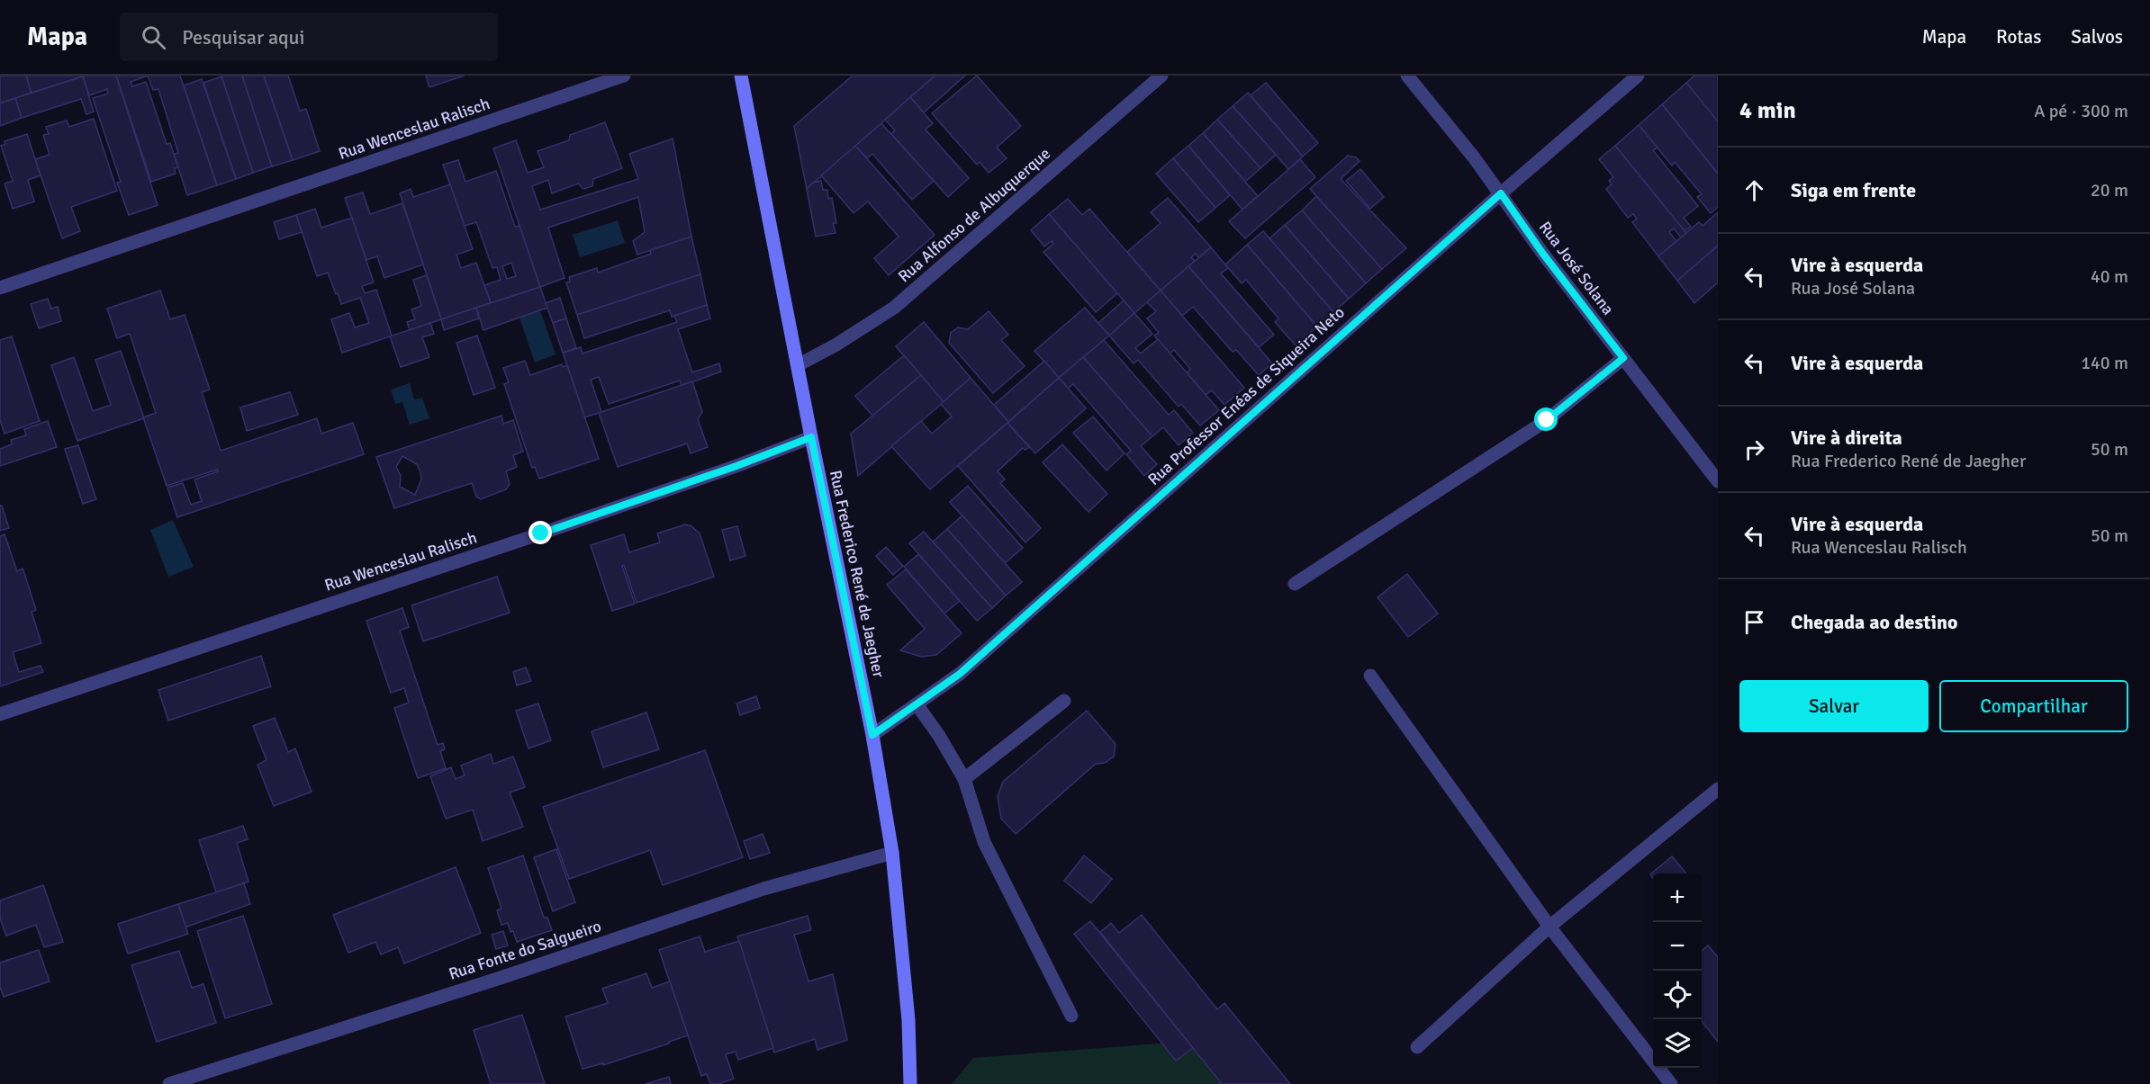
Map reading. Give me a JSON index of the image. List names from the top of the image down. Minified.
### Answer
{"streets":{"main road":["Rua Frederico René de Jaegher"],"street":["Rua Wenceslau Ralisch","Rua Alfonso de Albuquerque","Rua José Solana","Rua Professor Enéas de Siqueira Neto","Rua Fonte do Salgueiro"]},"crossings":[["Rua Wenceslau Ralisch","Rua Frederico René de Jaegher"],["Rua Alfonso de Albuquerque","Rua Frederico René de Jaegher"],["Rua José Solana","Rua Professor Enéas de Siqueira Neto"],["Rua Professor Enéas de Siqueira Neto","Rua Frederico René de Jaegher"],["Rua Frederico René de Jaegher","Rua Fonte do Salgueiro"]],"page":{"header":"Mapa","search":"Pesquisar aqui","nav":["Mapa","Rotas","Salvos"],"heading":["4 min","A pé · 300 m"],"list":[["Siga em frente","20 m"],["Vire à esquerda","Rua José Solana","40 m"],["Vire à esquerda","140 m"],["Vire à direita","Rua Frederico René de Jaegher","50 m"],["Vire à esquerda","Rua Wenceslau Ralisch","50 m"],"Chegada ao destino"],"buttons":["Salvar","Compartilhar"],"map_buttons":["+","−"]}}
